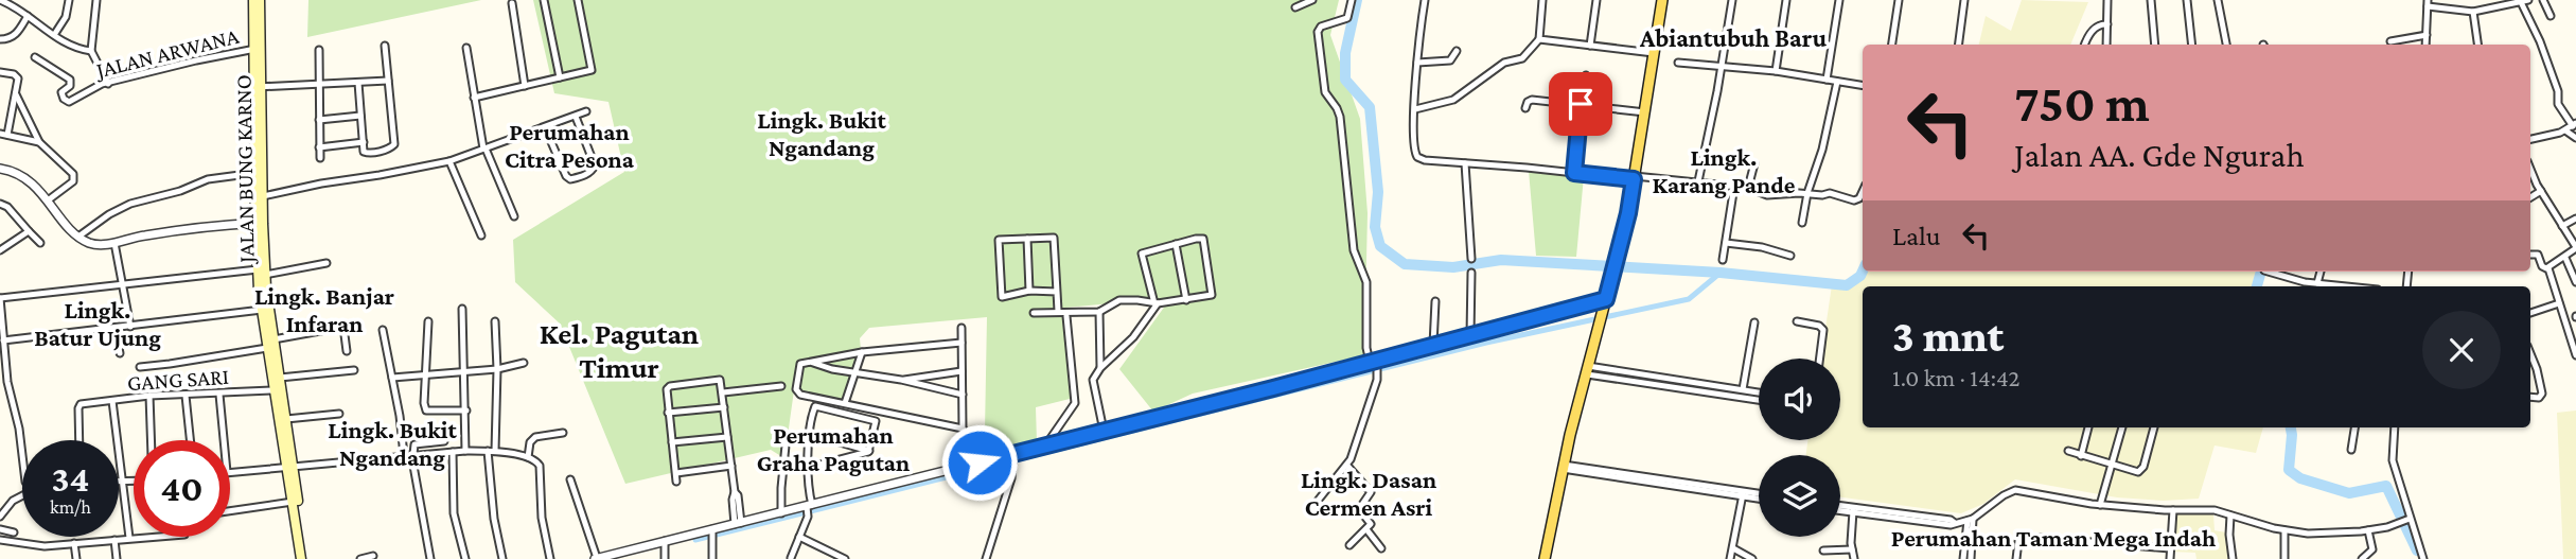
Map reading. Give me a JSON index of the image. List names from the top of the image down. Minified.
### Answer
{"streets":{"main road":["JALAN BUNG KARNO"],"street":["JALAN ARWANA","GANG SARI"]},"crossings":[["JALAN ARWANA","JALAN BUNG KARNO"]],"districts":["Abiantubuh Baru","Lingk. Bukit Ngandang","Perumahan Citra Pesona","Lingk. Karang Pande","Lingk. Banjar Infaran","Lingk. Batur Ujung","Kel. Pagutan Timur","Lingk. Bukit Ngandang","Perumahan Graha Pagutan","Lingk. Dasan Cermen Asri","Perumahan Taman Mega Indah"],"page":{"turn":["750 m","Jalan AA. Gde Ngurah"],"then":"Lalu","heading":["3 mnt","1.0 km · 14:42"],"speed":"34 km/h","limit":"40"}}
